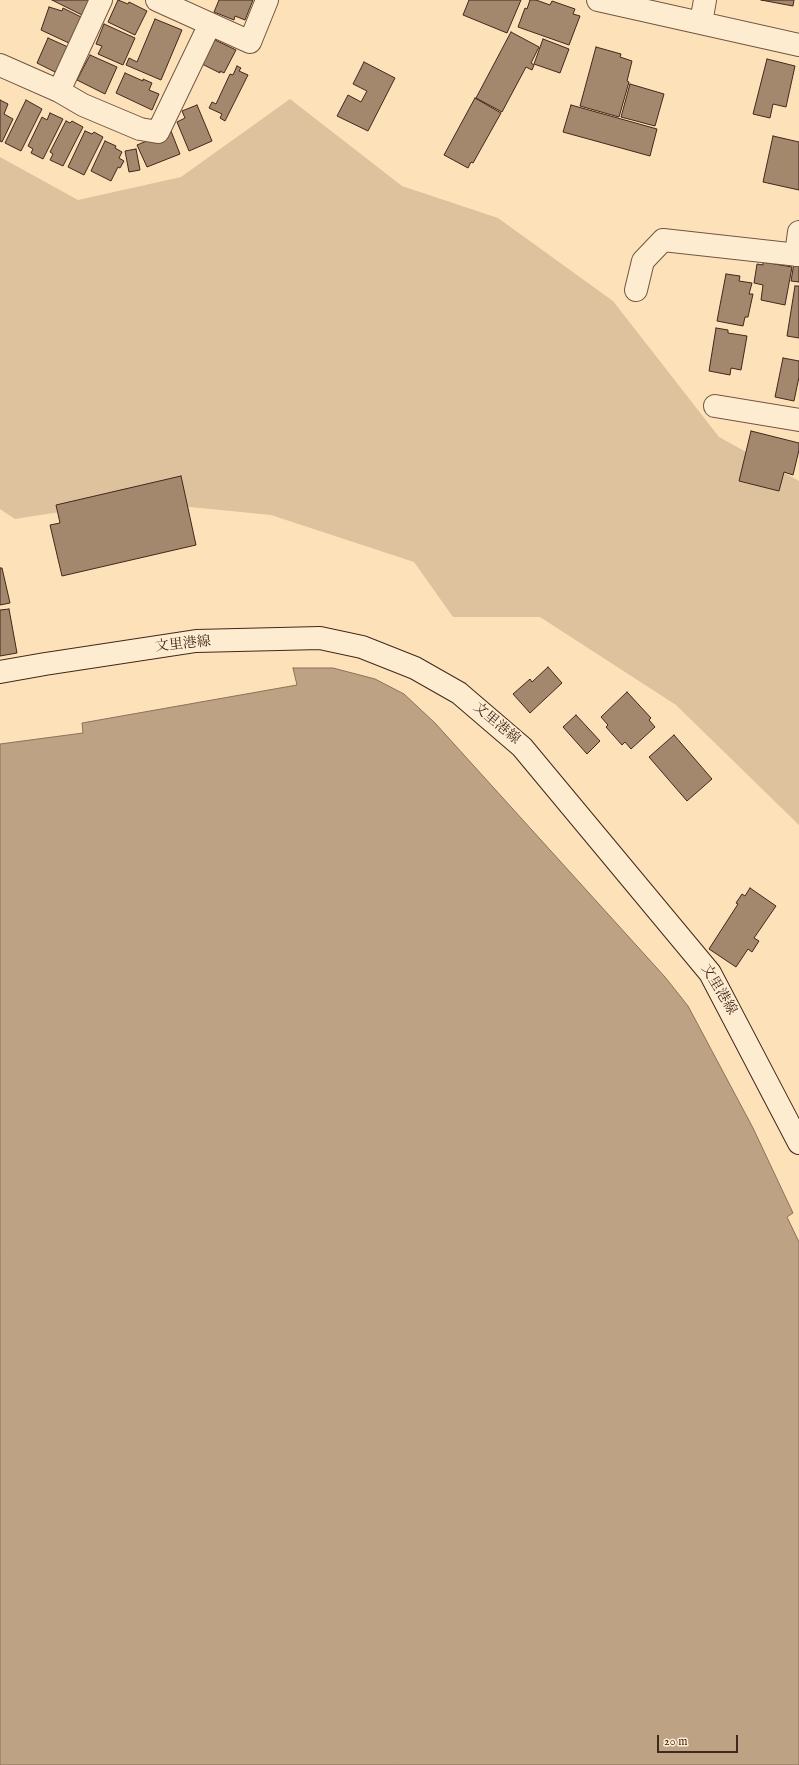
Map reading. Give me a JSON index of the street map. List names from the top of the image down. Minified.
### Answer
{"streets":{"street":["文里港線"]},"scale_bar":"20 m"}
